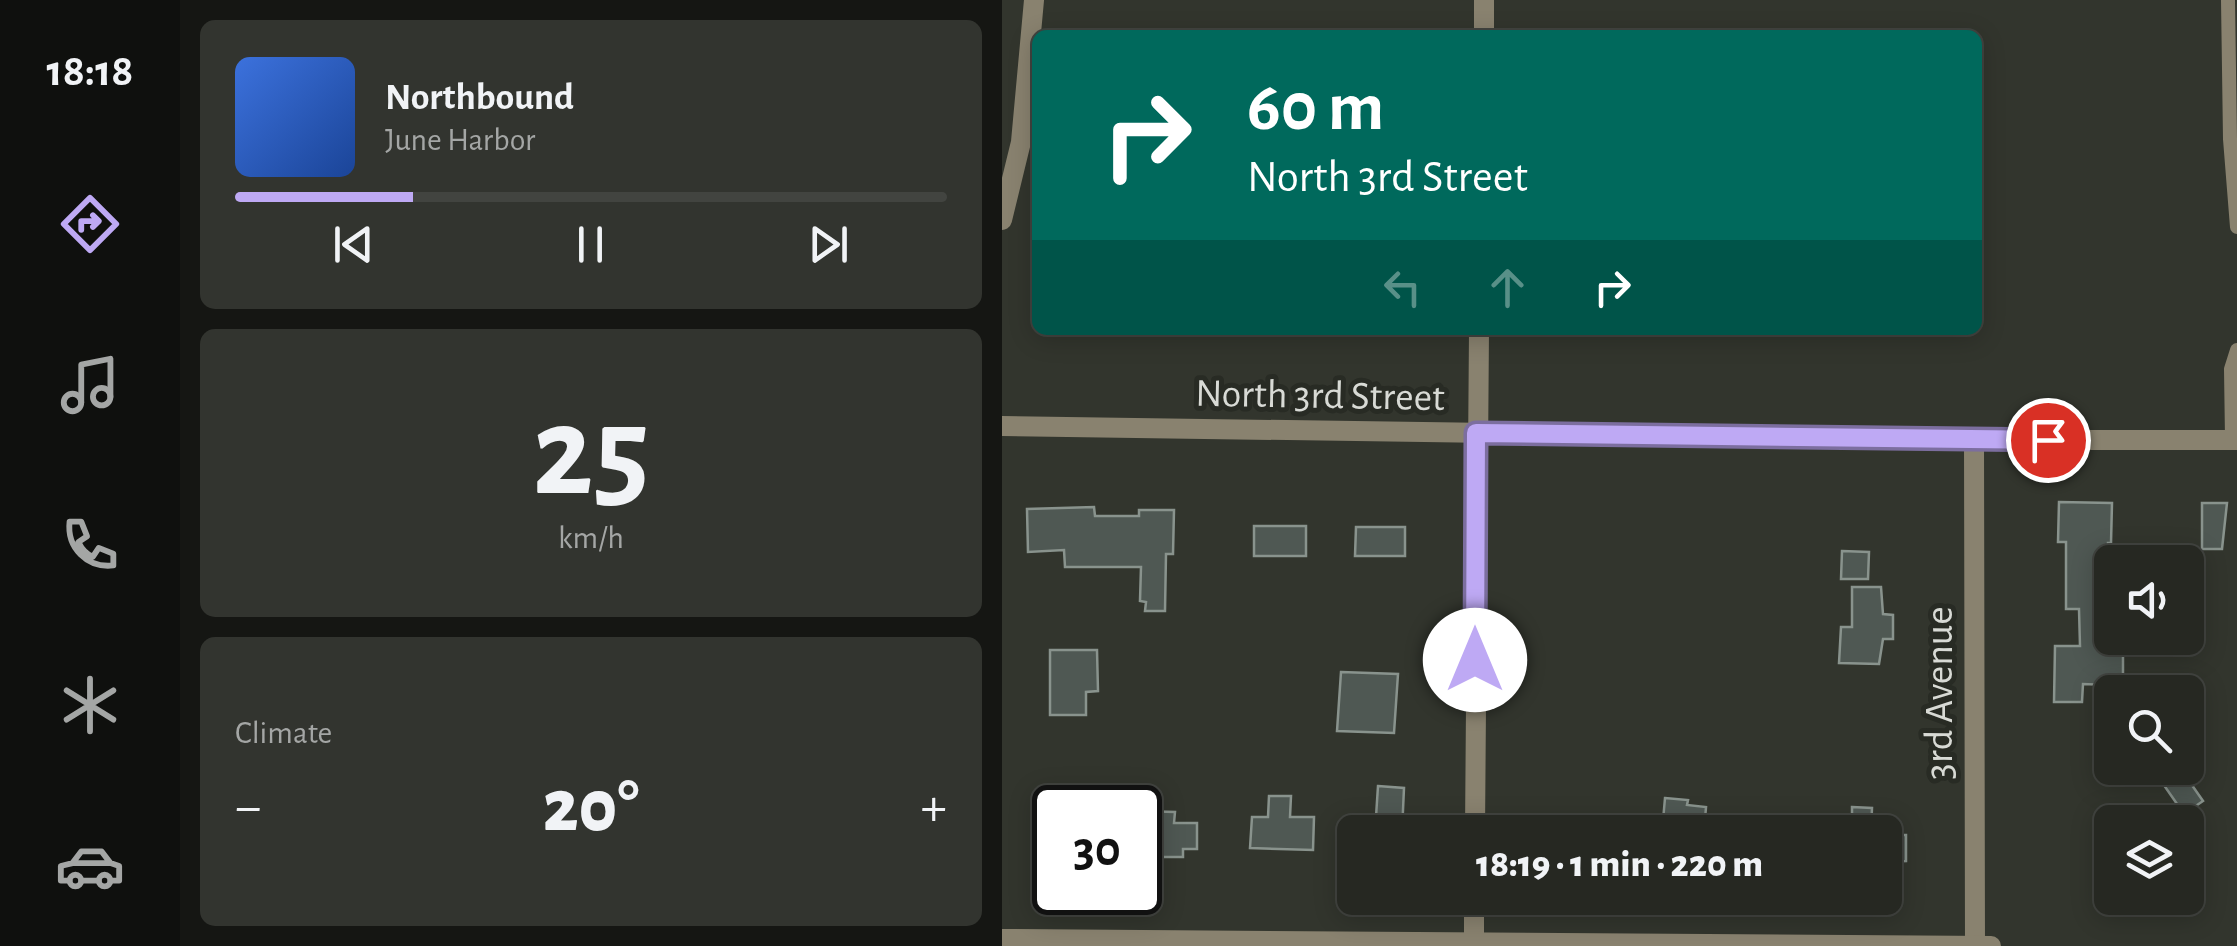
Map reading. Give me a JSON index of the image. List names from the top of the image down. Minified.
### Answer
{"streets":{"street":["North 3rd Street","3rd Avenue"]},"crossings":[["North 3rd Street","3rd Avenue"]],"page":{"tabs":"18:18","turn":["60 m","North 3rd Street"],"song":["Northbound","June Harbor"],"tile":[["25","km/h"],"Climate"],"heat":["−","20°","+"],"limit":"30","trip":"18:19 · 1 min · 220 m"}}
